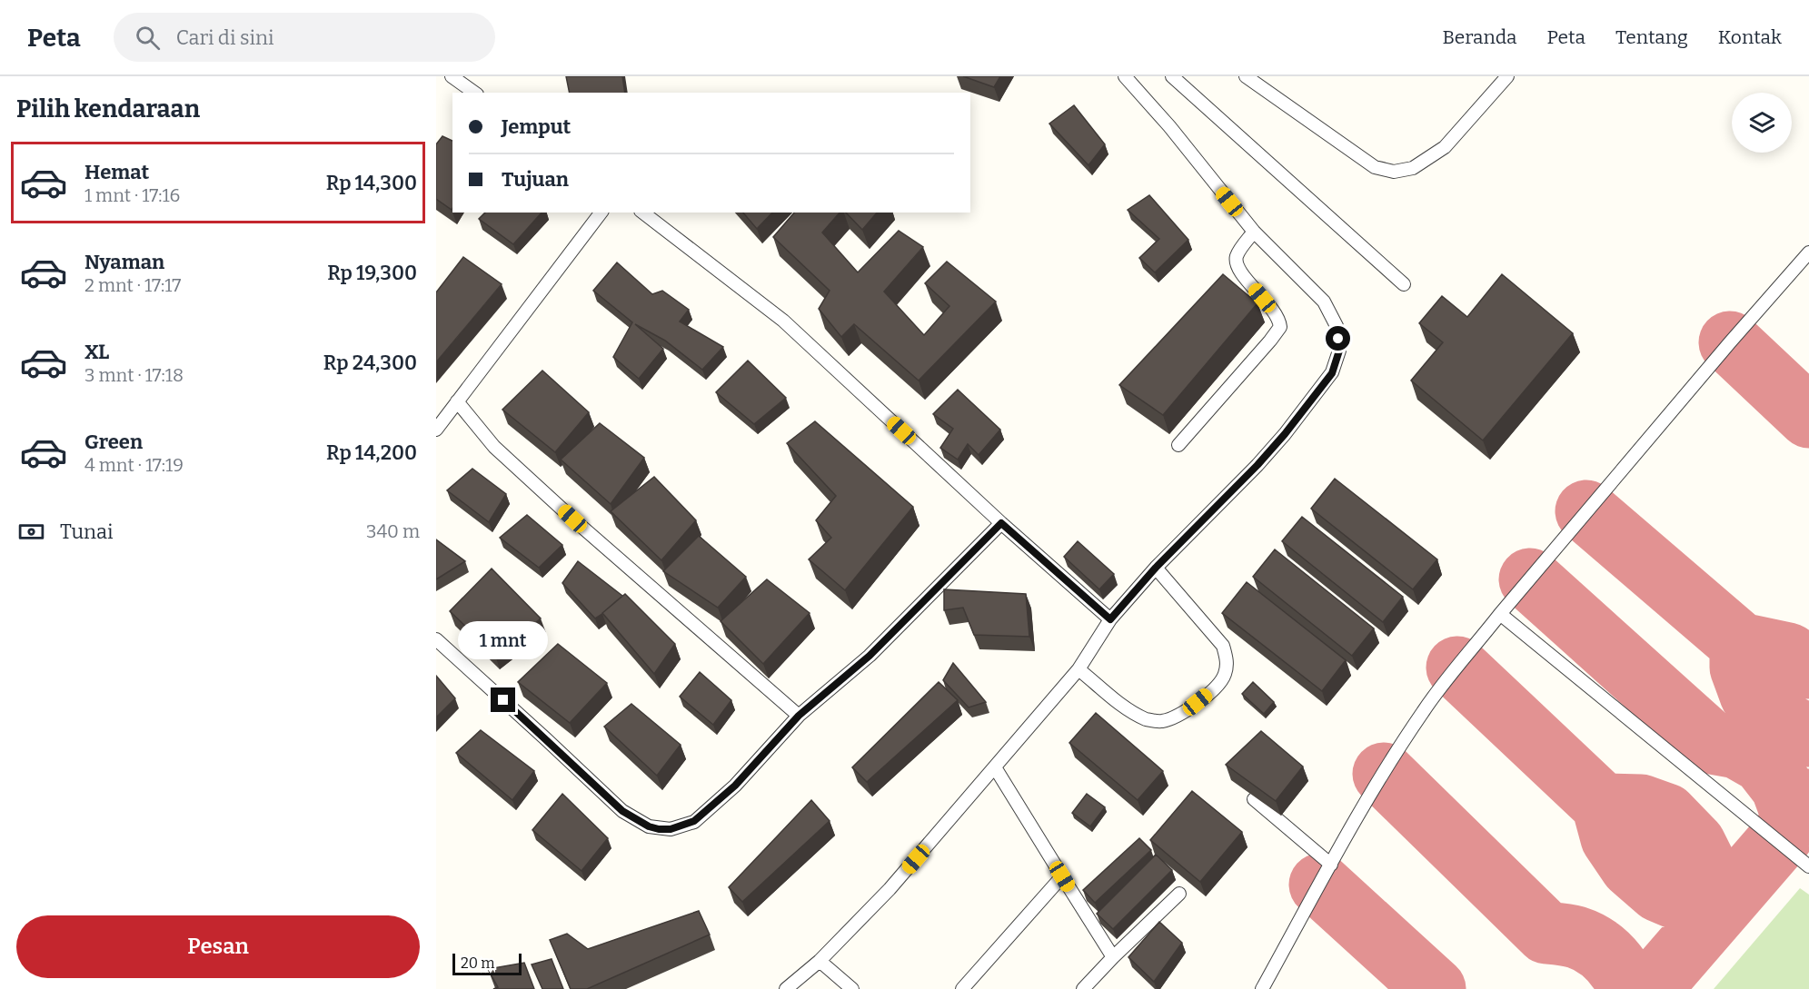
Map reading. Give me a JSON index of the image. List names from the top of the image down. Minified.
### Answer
{"scale_bar":"20 m","page":{"header":"Peta","search":"Cari di sini","nav":["Beranda","Peta","Tentang","Kontak"],"heading":"Pilih kendaraan","banner":["Jemput","Tujuan"],"list":[{"name":"Hemat","note":"1 mnt · 17:16","value":"Rp 14,300"},{"name":"Nyaman","note":"2 mnt · 17:17","value":"Rp 19,300"},{"name":"XL","note":"3 mnt · 17:18","value":"Rp 24,300"},{"name":"Green","note":"4 mnt · 17:19","value":"Rp 14,200"}],"pay":["Tunai","340 m"],"bubble":"1 mnt","buttons":"Pesan","scale":"20 m"}}
